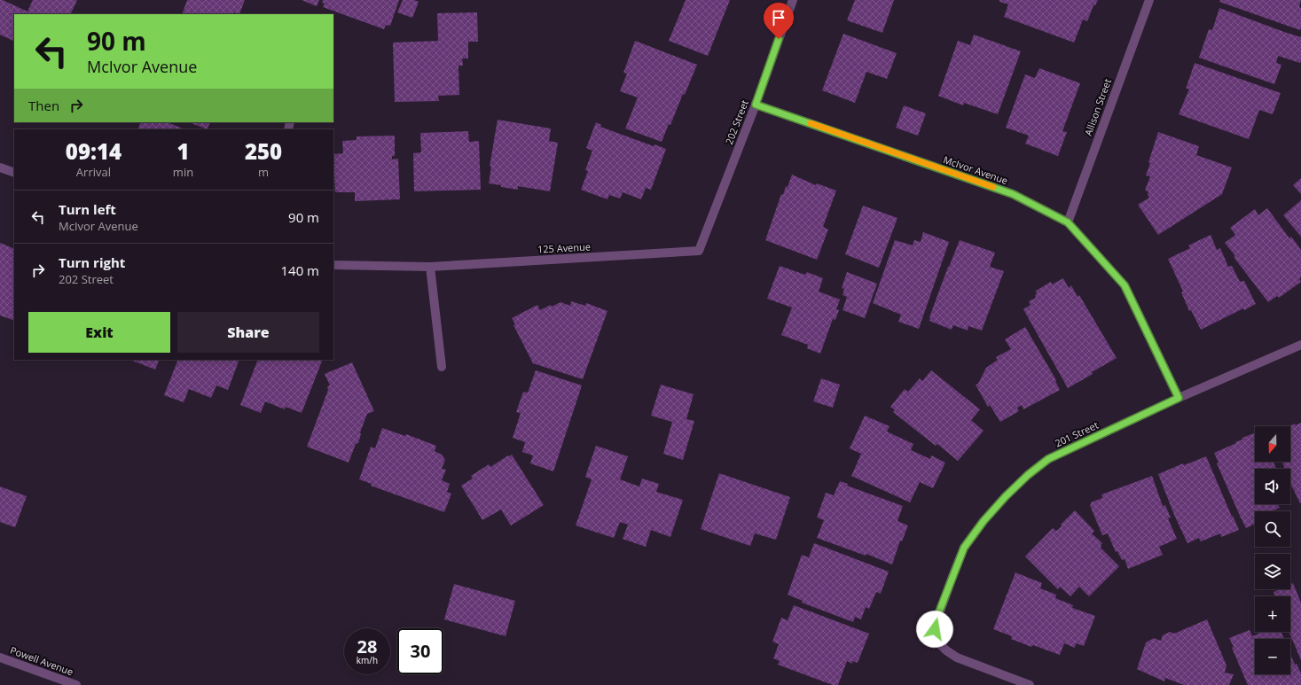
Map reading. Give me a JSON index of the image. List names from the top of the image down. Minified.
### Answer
{"streets":{"street":["Allison Street","202 Street","McIvor Avenue","125 Avenue","201 Street","Powell Avenue"]},"crossings":[["Allison Street","McIvor Avenue"],["202 Street","McIvor Avenue"],["202 Street","125 Avenue"],["McIvor Avenue","201 Street"]],"north":"bottom","page":{"turn":["90 m","McIvor Avenue"],"then":"Then","eta":["09:14","Arrival","1","min","250","m"],"list":[{"name":"Turn left","note":"McIvor Avenue","value":"90 m"},{"name":"Turn right","note":"202 Street","value":"140 m"}],"buttons":["Exit","Share"],"map_buttons":["+","−"],"speed":"28 km/h","limit":"30"}}
